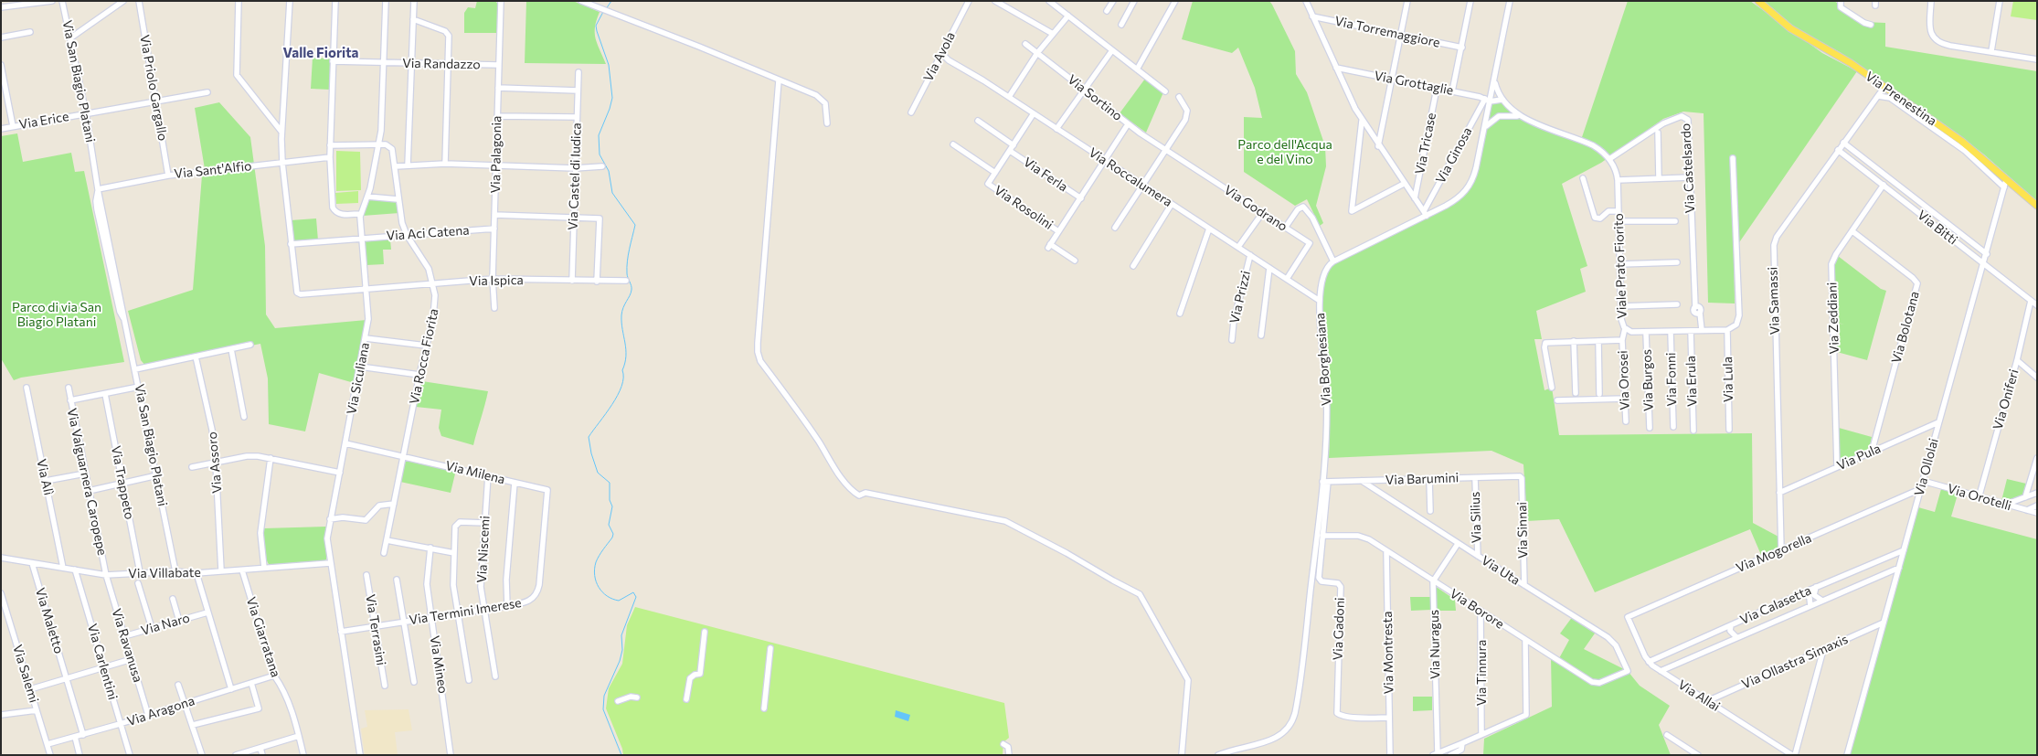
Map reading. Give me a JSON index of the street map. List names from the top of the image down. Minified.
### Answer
{"streets":{"main road":["Via Prenestina"],"street":["Via Torremaggiore","Via Avola","Via Randazzo","Via San Biagio Platani","Via Grottaglie","Via Priolo Gargallo","Via Sortino","Via Erice","Via Tricase","Via Palagonia","Via Ginosa","Via Castelsardo","Via Sant'Alfio","Via Ferla","Via Castel di Iudica","Via Roccalumera","Via Rosolini","Via Godrano","Via Bitti","Via Aci Catena","Viale Prato Fiorito","Via Ispica","Via Prizzi","Via Samassi","Via Zeddiani","Via Bolotana","Via Rocca Fiorita","Via Borghesiana","Via Siculiana","Via Fonni","Via Lula","Via Orosei","Via Burgos","Via Erula","Via Oniferi","Via Pula","Via Assoro","Via Ollolai","Via Milena","Via Alì","Via Barumini","Via Valguarnera Caropepe","Via Trappeto","Via Orotelli","Via Silius","Via Sinnai","Via Niscemi","Via Mogorella","Via Uta","Via Villabate","Via Calasetta","Via Borore","Via Termini Imerese","Via Maletto","Via Naro","Via Gadoni","Via Terrasini","Via Giarratana","Via Nuragus","Via Ravanusa","Via Montresta","Via Carlentini","Via Ollastra Simaxis","Via Mineo","Via Tinnura","Via Salemi","Via Allai","Via Aragona"]},"crossings":[["Via Avola","Via Roccalumera"],["Via Randazzo","Via Palagonia"],["Via Randazzo","Via Siculiana"],["Via San Biagio Platani","Via Erice"],["Via San Biagio Platani","Via Sant'Alfio"],["Via San Biagio Platani","Via Villabate"],["Via Grottaglie","Via Tricase"],["Via Grottaglie","Via Ginosa"],["Via Priolo Gargallo","Via Erice"],["Via Priolo Gargallo","Via Sant'Alfio"],["Via Sortino","Via Godrano"],["Via Prenestina","Via Samassi"],["Via Prenestina","Via Ollolai"],["Via Palagonia","Via Aci Catena"],["Via Palagonia","Via Ispica"],["Via Castelsardo","Viale Prato Fiorito"],["Via Castel di Iudica","Via Ispica"],["Via Roccalumera","Via Godrano"],["Via Roccalumera","Via Prizzi"],["Via Roccalumera","Via Borghesiana"],["Via Bitti","Via Samassi"],["Via Bitti","Via Zeddiani"],["Via Bitti","Via Oniferi"],["Via Bitti","Via Ollolai"],["Via Aci Catena","Via Ispica"],["Via Aci Catena","Via Rocca Fiorita"],["Via Aci Catena","Via Siculiana"],["Viale Prato Fiorito","Via Fonni"],["Viale Prato Fiorito","Via Lula"],["Viale Prato Fiorito","Via Orosei"],["Viale Prato Fiorito","Via Burgos"],["Viale Prato Fiorito","Via Erula"],["Via Ispica","Via Rocca Fiorita"],["Via Ispica","Via Siculiana"],["Via Samassi","Via Pula"],["Via Samassi","Via Mogorella"],["Via Zeddiani","Via Bolotana"],["Via Zeddiani","Via Pula"],["Via Bolotana","Via Pula"],["Via Rocca Fiorita","Via Milena"],["Via Borghesiana","Via Barumini"],["Via Borghesiana","Via Gadoni"],["Via Siculiana","Via Milena"],["Via Siculiana","Via Villabate"],["Via Siculiana","Via Termini Imerese"],["Via Oniferi","Via Orotelli"],["Via Pula","Via Ollolai"],["Via Assoro","Via Villabate"],["Via Ollolai","Via Orotelli"],["Via Ollolai","Via Mogorella"],["Via Ollolai","Via Calasetta"],["Via Ollolai","Via Ollastra Simaxis"],["Via Milena","Via Niscemi"],["Via Milena","Via Termini Imerese"],["Via Alì","Via Villabate"],["Via Barumini","Via Silius"],["Via Barumini","Via Sinnai"],["Via Barumini","Via Uta"],["Via Barumini","Via Gadoni"],["Via Valguarnera Caropepe","Via Villabate"],["Via Valguarnera Caropepe","Via Ravanusa"],["Via Trappeto","Via Villabate"],["Via Silius","Via Uta"],["Via Sinnai","Via Uta"],["Via Niscemi","Via Termini Imerese"],["Via Mogorella","Via Allai"],["Via Uta","Via Borore"],["Via Villabate","Via Maletto"],["Via Villabate","Via Giarratana"],["Via Villabate","Via Ravanusa"],["Via Villabate","Via Carlentini"],["Via Calasetta","Via Allai"],["Via Borore","Via Gadoni"],["Via Borore","Via Nuragus"],["Via Borore","Via Montresta"],["Via Borore","Via Tinnura"],["Via Termini Imerese","Via Terrasini"],["Via Termini Imerese","Via Mineo"],["Via Maletto","Via Aragona"],["Via Naro","Via Ravanusa"],["Via Gadoni","Via Montresta"],["Via Giarratana","Via Aragona"],["Via Ravanusa","Via Aragona"],["Via Carlentini","Via Aragona"],["Via Ollastra Simaxis","Via Allai"],["Via Salemi","Via Aragona"]],"districts":["Valle Fiorita"],"parks":["Parco dell'Acqua e del Vino","Parco di via San Biagio Platani"]}
